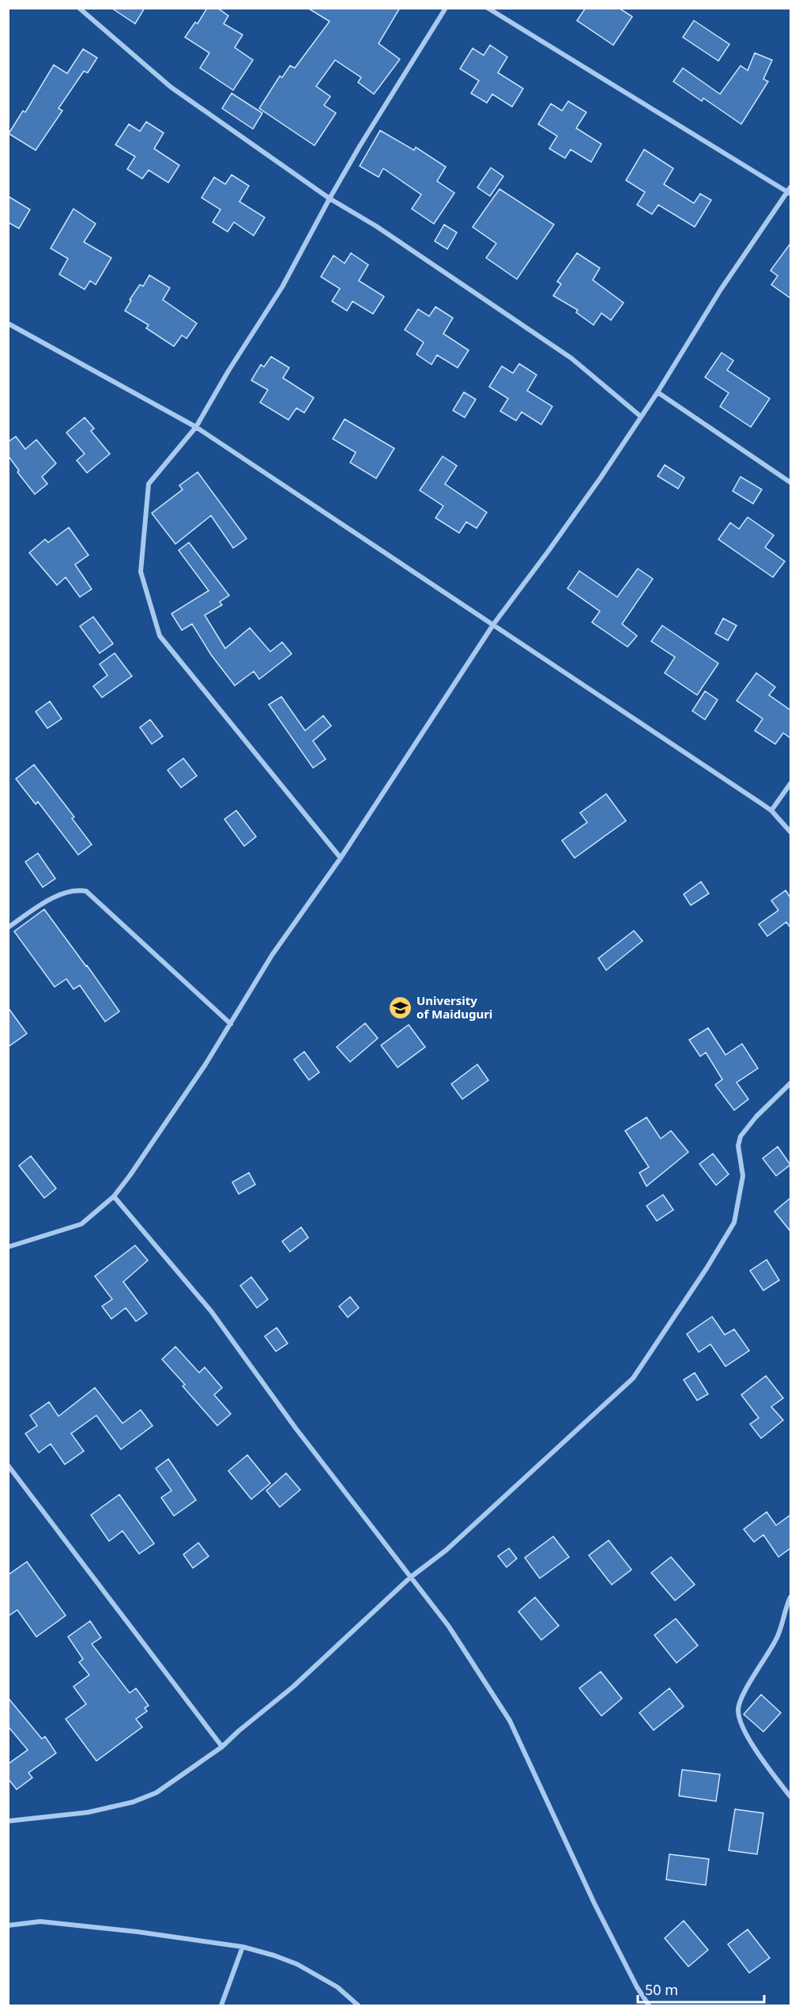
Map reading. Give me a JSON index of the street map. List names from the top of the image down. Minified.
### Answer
{"places":{"school or university":["University of Maiduguri"]},"scale_bar":"50 m"}
